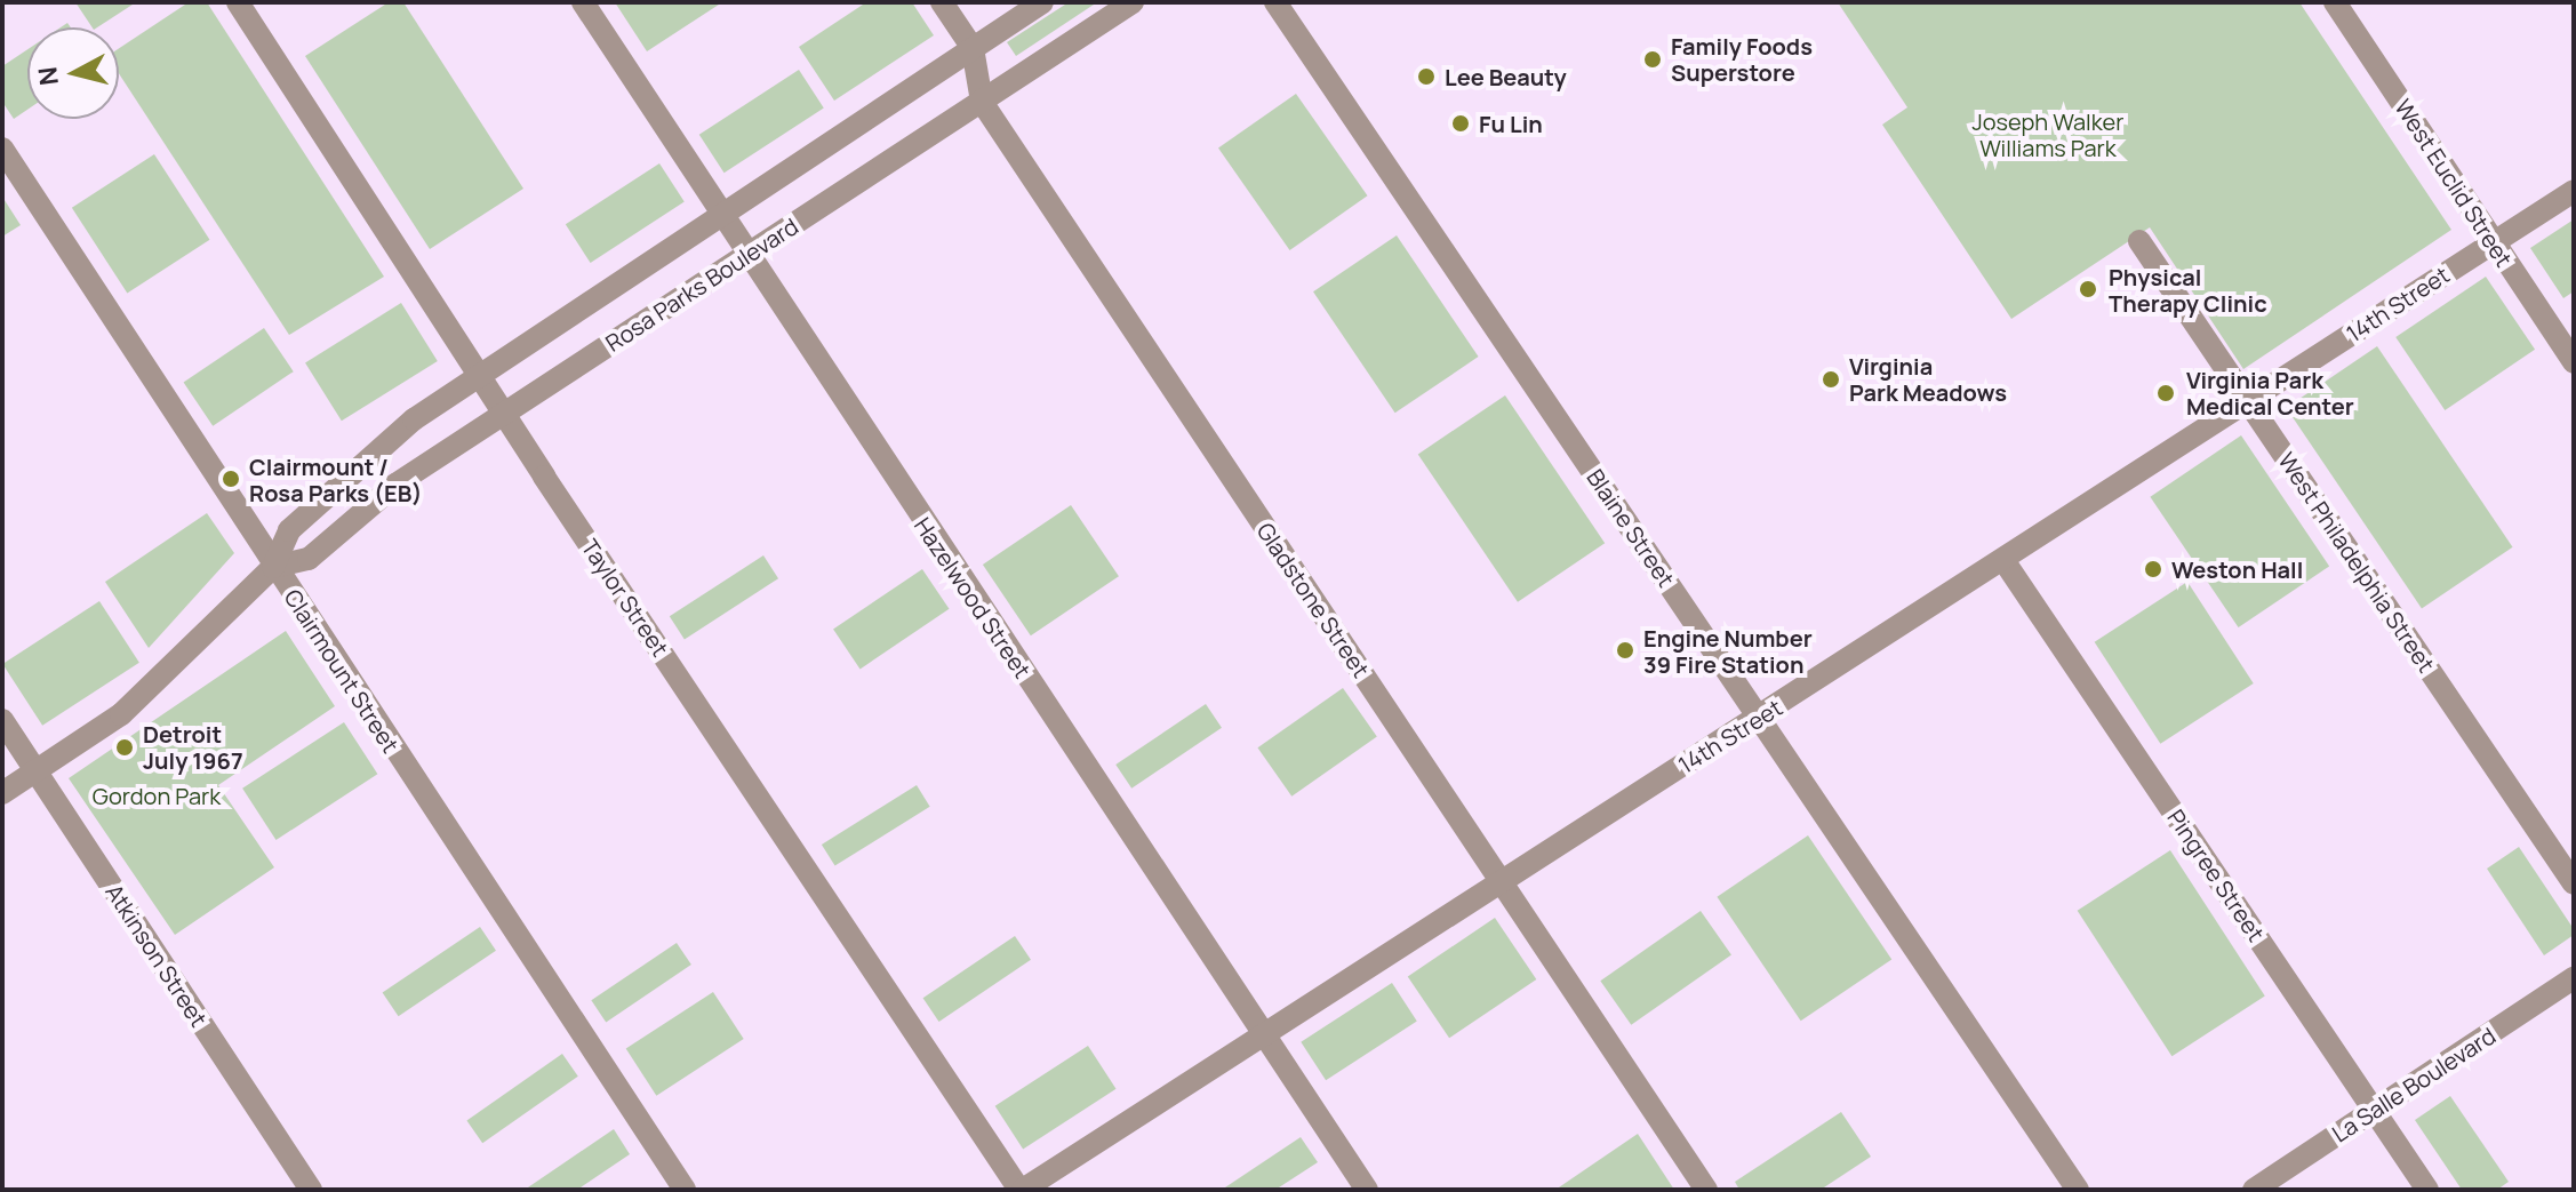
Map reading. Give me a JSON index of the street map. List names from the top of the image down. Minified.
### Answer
{"streets":{"street":["West Euclid Street","Rosa Parks Boulevard","14th Street","Blaine Street","West Philadelphia Street","Taylor Street","Hazelwood Street","Gladstone Street","Clairmount Street","Pingree Street","Atkinson Street","La Salle Boulevard"]},"crossings":[["West Euclid Street","14th Street"],["Rosa Parks Boulevard","Taylor Street"],["Rosa Parks Boulevard","Hazelwood Street"],["Rosa Parks Boulevard","Gladstone Street"],["Rosa Parks Boulevard","Clairmount Street"],["Rosa Parks Boulevard","Atkinson Street"],["14th Street","Blaine Street"],["14th Street","West Philadelphia Street"],["14th Street","Taylor Street"],["14th Street","Hazelwood Street"],["14th Street","Gladstone Street"],["14th Street","Pingree Street"],["Pingree Street","La Salle Boulevard"]],"parks":["Joseph Walker Williams Park","Gordon Park"],"places":["Family Foods Superstore","Lee Beauty","Fu Lin","Physical Therapy Clinic","Virginia Park Meadows","Virginia Park Medical Center","Clairmount / Rosa Parks (EB)","Weston Hall","Engine Number 39 Fire Station","Detroit July 1967"],"north":"left"}
